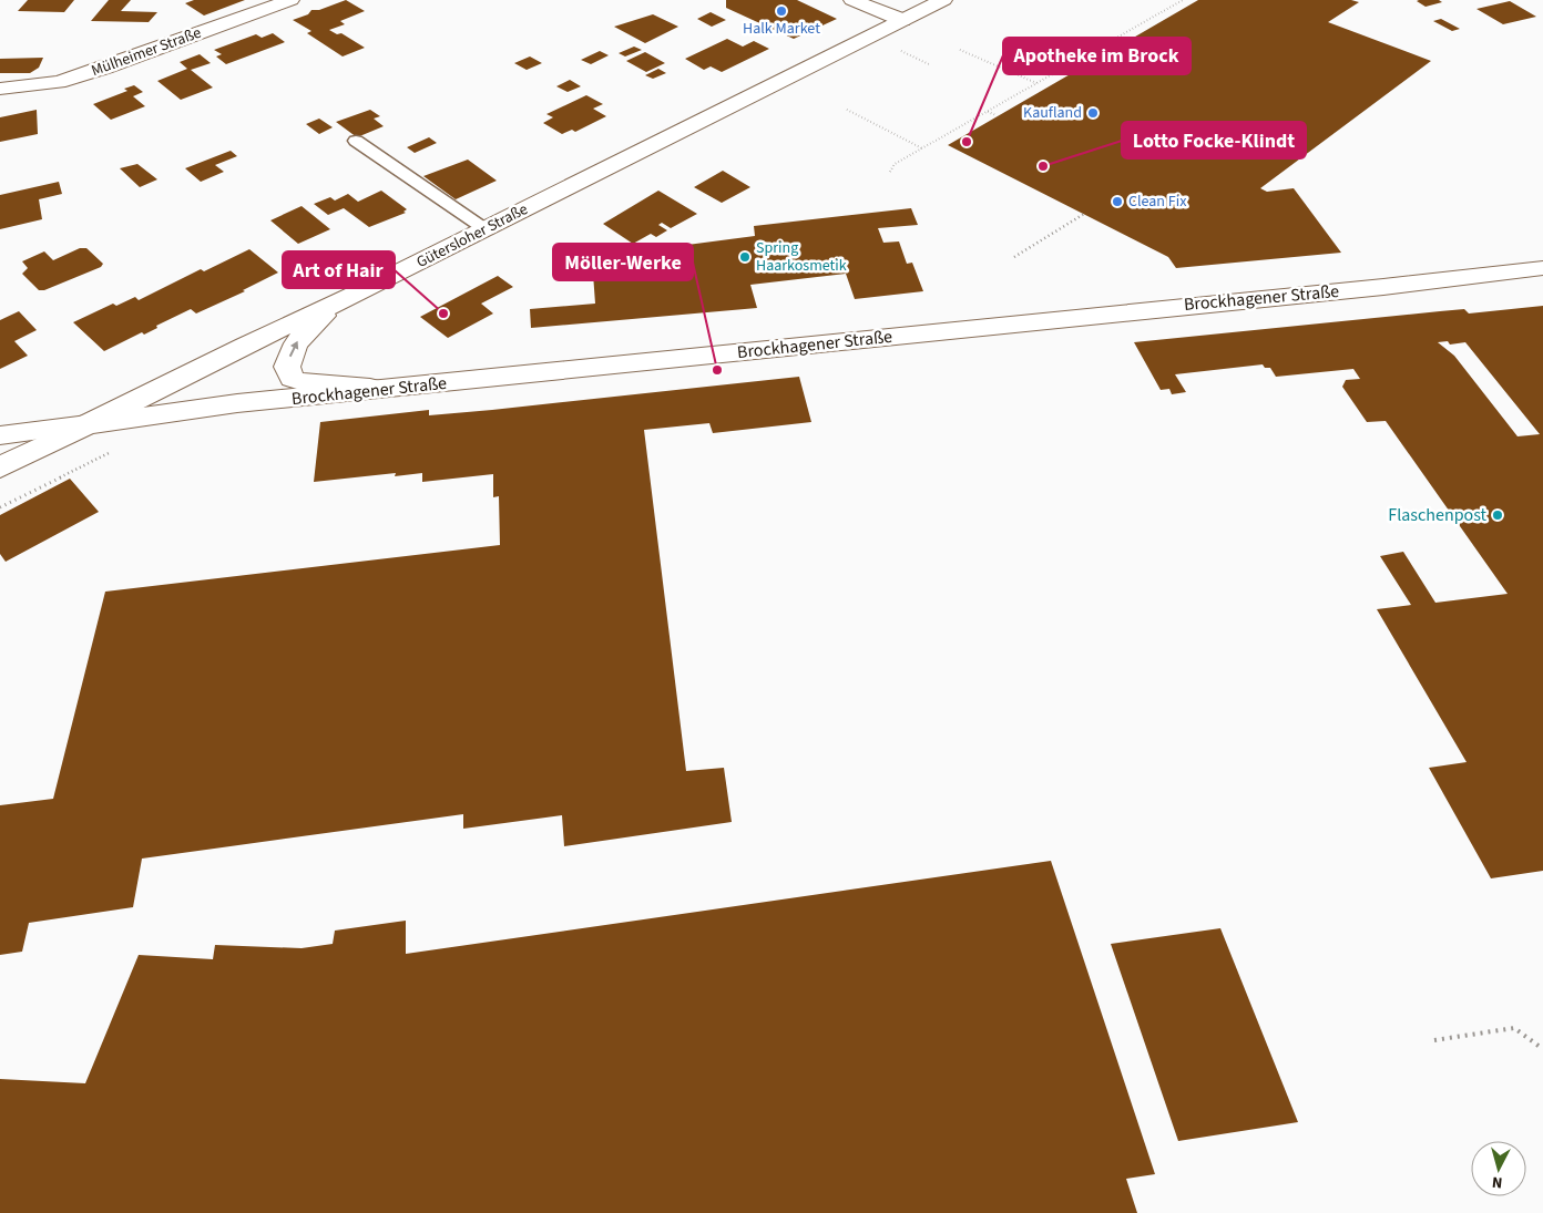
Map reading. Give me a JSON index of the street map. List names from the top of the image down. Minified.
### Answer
{"streets":{"street":["Mülheimer Straße","Gütersloher Straße","Brockhagener Straße"]},"crossings":[["Gütersloher Straße","Brockhagener Straße"]],"places":["Halk Market","Kaufland","Apotheke im Brock","Lotto Focke-Klindt","Clean Fix","Spring Haarkosmetik","Art of Hair","Möller-Werke","Flaschenpost"],"north":"bottom"}
